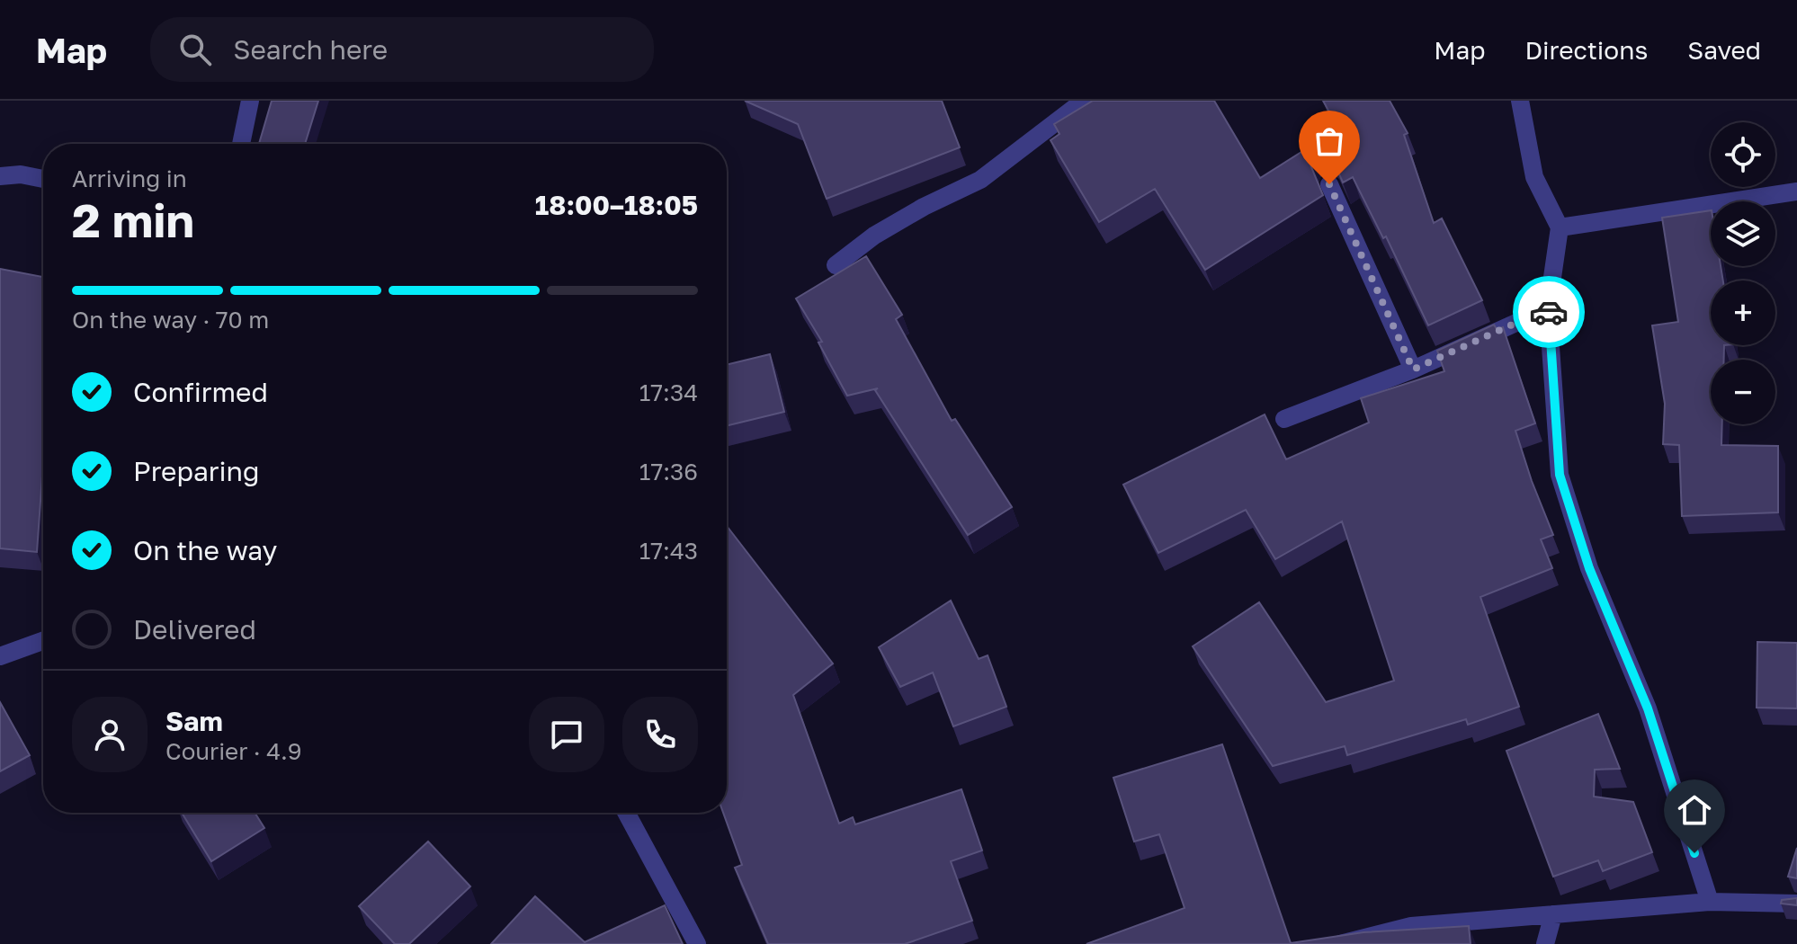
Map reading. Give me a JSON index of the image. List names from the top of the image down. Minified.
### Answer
{"page":{"header":"Map","search":"Search here","nav":["Map","Directions","Saved"],"map_buttons":["+","−"],"heading":["2 min","Arriving in","18:00–18:05"],"panel":["Sam","Courier · 4.9"],"bar":"On the way · 70 m","list":[["Confirmed","17:34"],["Preparing","17:36"],["On the way","17:43"],"Delivered"]}}
